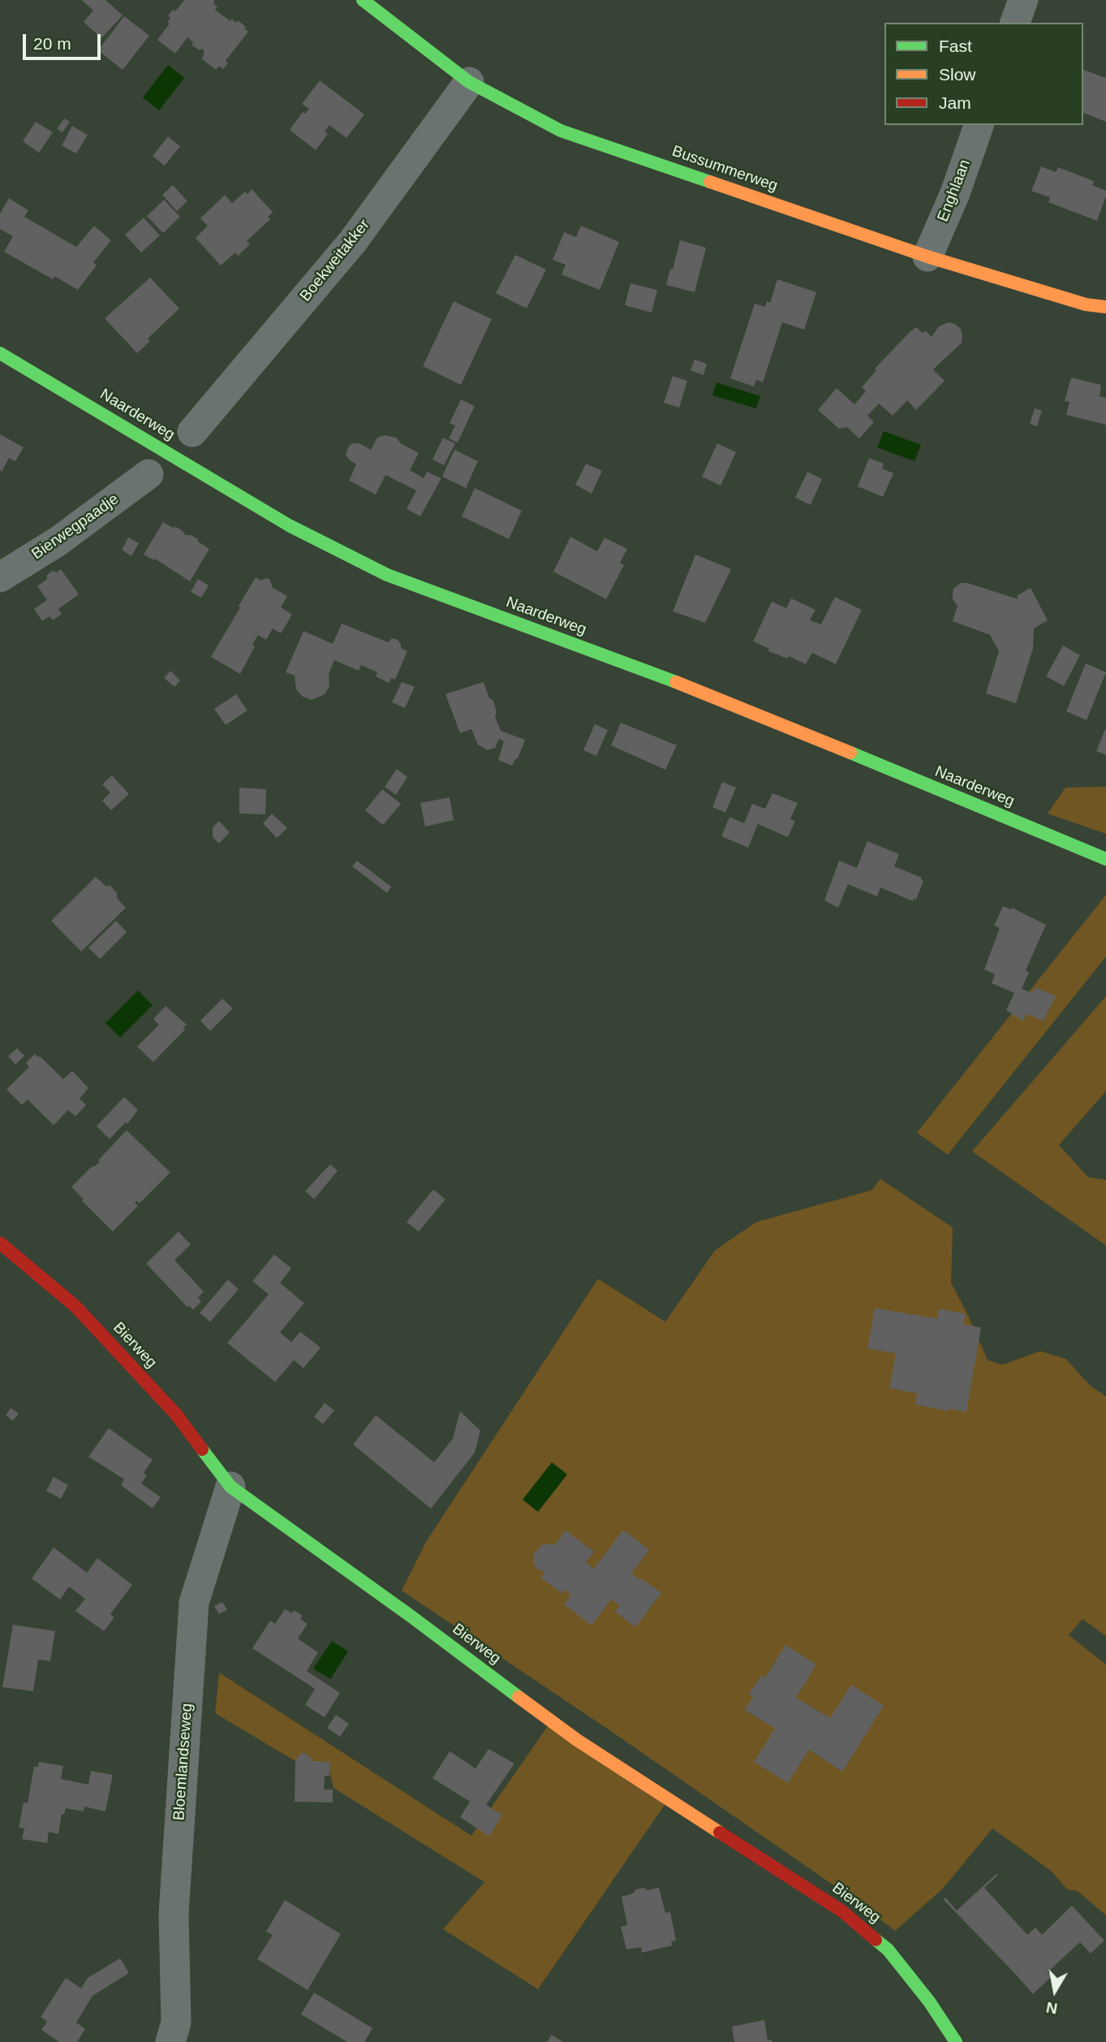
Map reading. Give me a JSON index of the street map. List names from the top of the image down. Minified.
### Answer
{"streets":{"street":["Bussummerweg","Enghlaan","Boekweitakker","Naarderweg","Bierwegpaadje","Bierweg","Bloemlandseweg"]},"crossings":[["Bussummerweg","Enghlaan"],["Bussummerweg","Boekweitakker"],["Bierweg","Bloemlandseweg"]],"legend":["Fast","Slow","Jam"],"scale_bar":"20 m","north":"bottom"}
